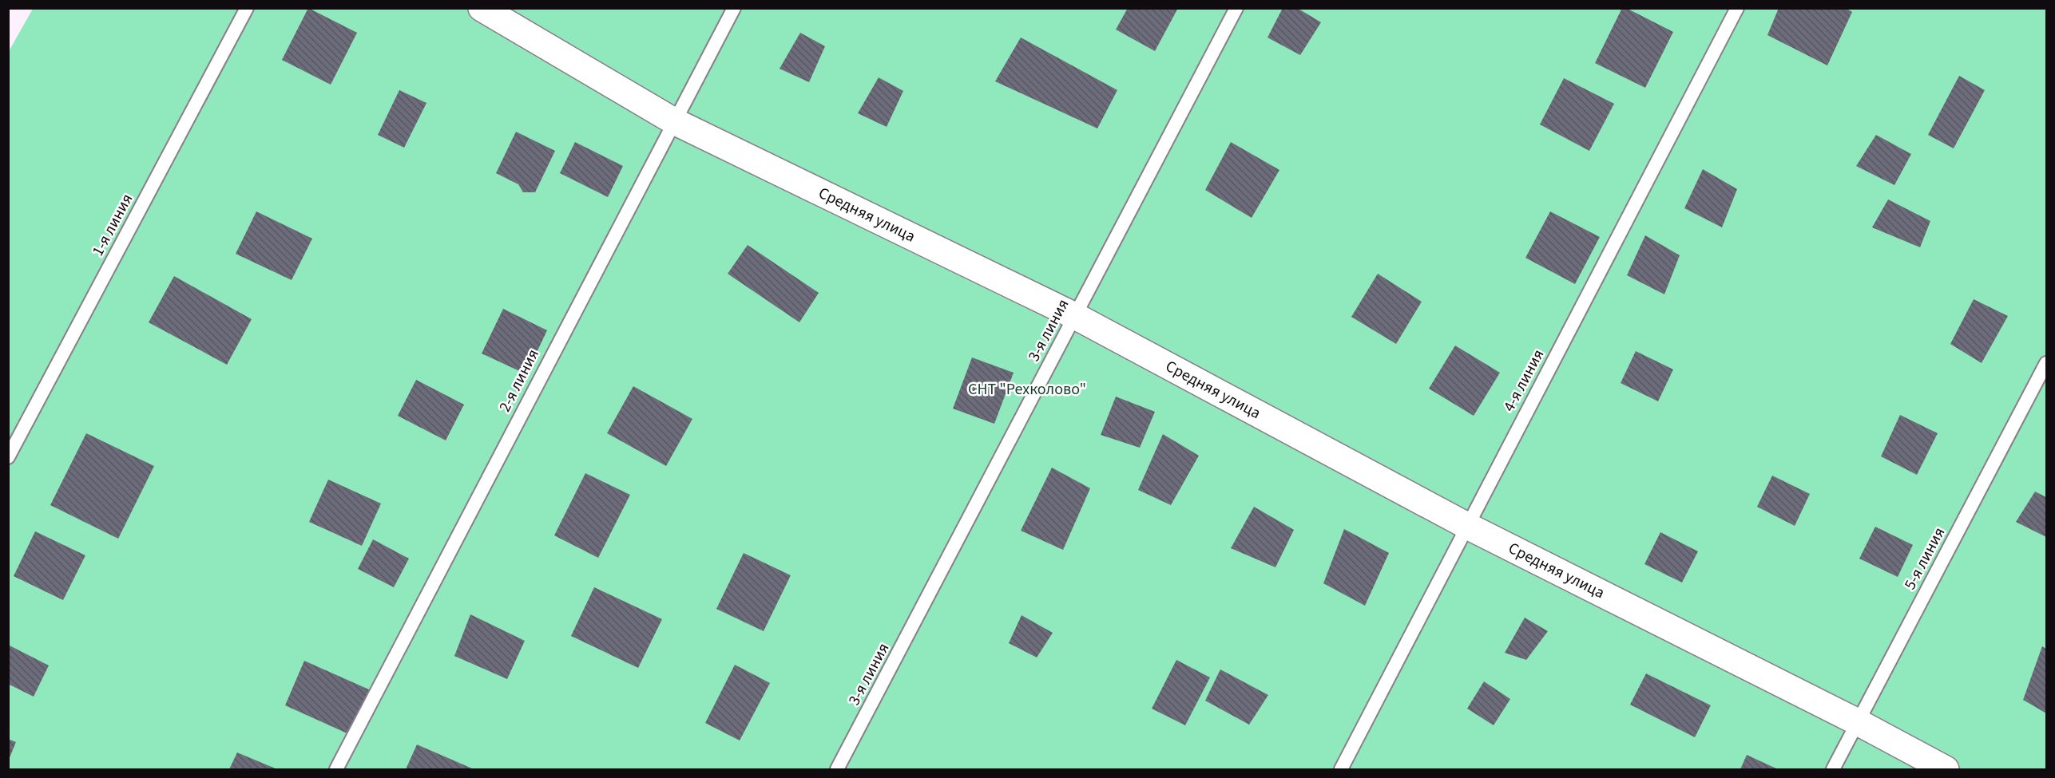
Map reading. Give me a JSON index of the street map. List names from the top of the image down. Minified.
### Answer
{"streets":{"street":["Средняя улица"],"lane":["1-я линия","3-я линия","2-я линия","4-я линия","5-я линия"]},"crossings":[["Средняя улица","3-я линия"],["Средняя улица","2-я линия"],["Средняя улица","4-я линия"],["Средняя улица","5-я линия"]],"parks":["СНТ \"Рехколово\""]}
